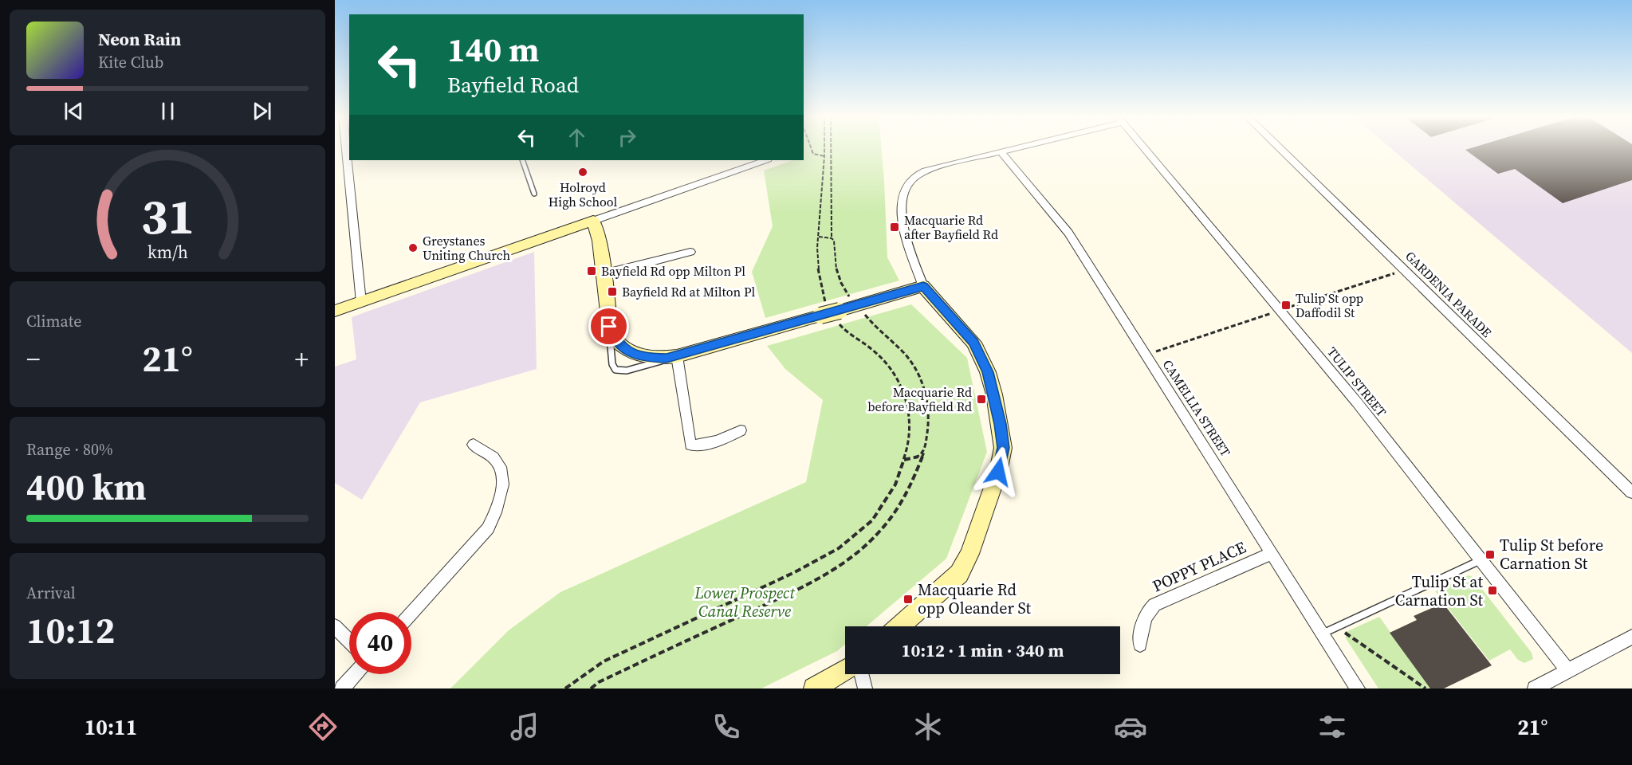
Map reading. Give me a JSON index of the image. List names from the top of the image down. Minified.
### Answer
{"streets":{"street":["GARDENIA PARADE","TULIP STREET","CAMELLIA STREET","POPPY PLACE"]},"crossings":[["CAMELLIA STREET","POPPY PLACE"]],"parks":["Lower Prospect Canal Reserve"],"places":{"other":["Holroyd High School","Greystanes Uniting Church"],"transit":["Macquarie Rd after Bayfield Rd","Bayfield Rd opp Milton Pl","Bayfield Rd at Milton Pl","Tulip St opp Daffodil St","Macquarie Rd before Bayfield Rd","Tulip St before Carnation St","Tulip St at Carnation St","Macquarie Rd opp Oleander St"]},"page":{"turn":["140 m","Bayfield Road"],"song":["Neon Rain","Kite Club"],"tile":["Climate",["Range · 80%","400 km"],["Arrival","10:12"]],"heat":["−","21°","+"],"limit":"40","trip":"10:12 · 1 min · 340 m","tabs":["10:11","21°"],"gauge":["31","km/h"]}}
